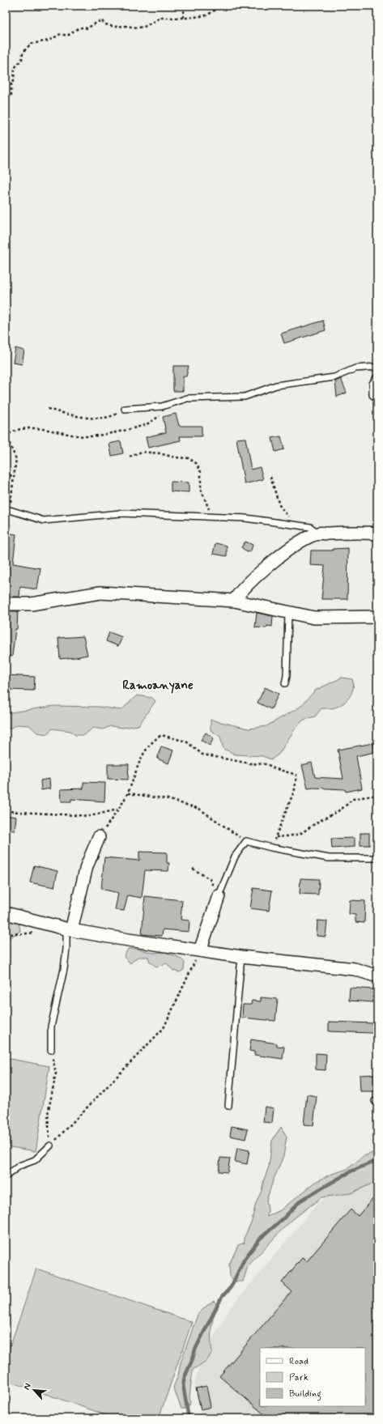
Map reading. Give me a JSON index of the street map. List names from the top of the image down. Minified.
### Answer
{"districts":["Ramoanyane"],"legend":["Road","Park","Building"],"north":"top left"}
